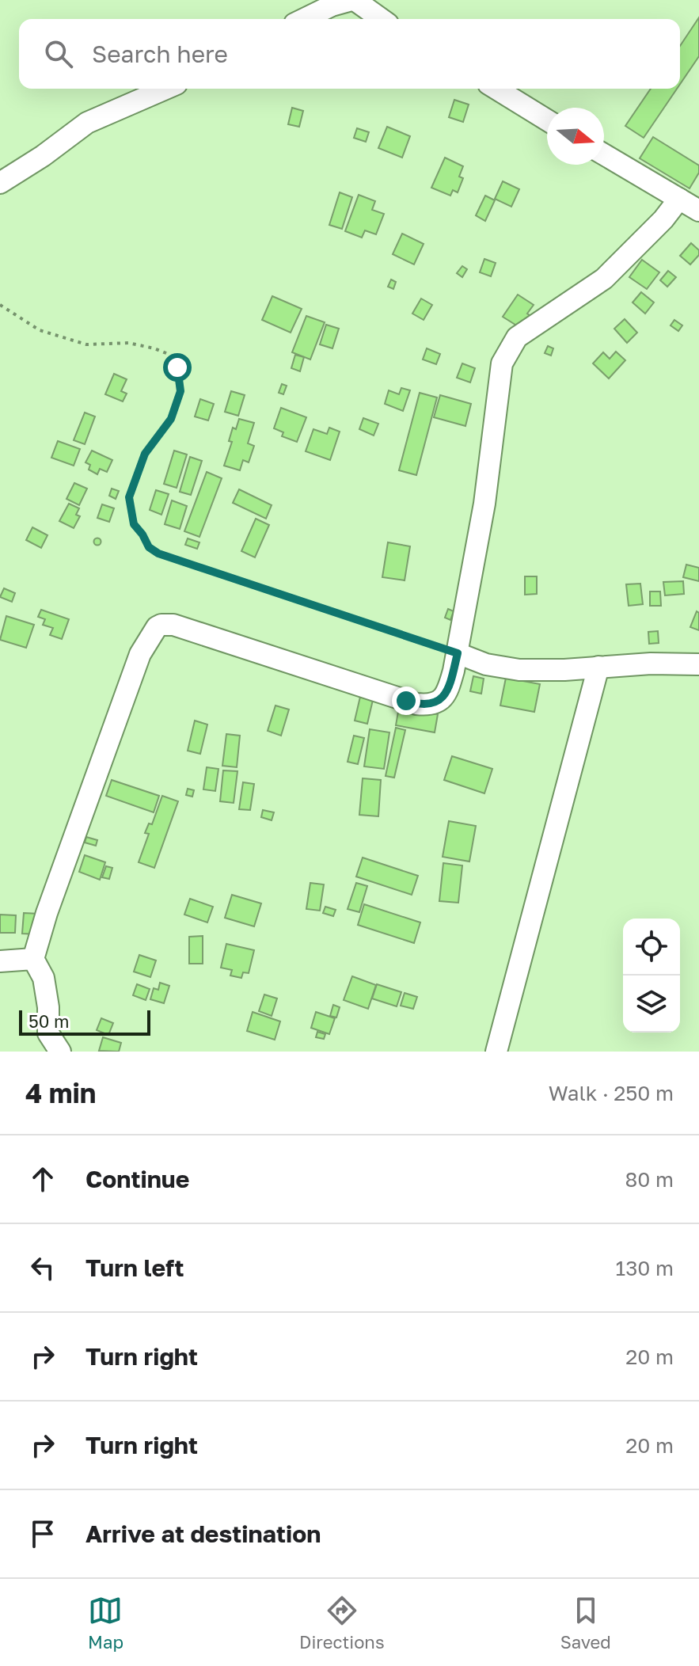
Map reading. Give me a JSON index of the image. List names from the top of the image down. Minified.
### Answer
{"scale_bar":"50 m","north":"right","page":{"search":"Search here","scale":"50 m","heading":["4 min","Walk · 250 m"],"list":[["Continue","80 m"],["Turn left","130 m"],["Turn right","20 m"],["Turn right","20 m"],"Arrive at destination"],"nav":["Map","Directions","Saved"]}}
